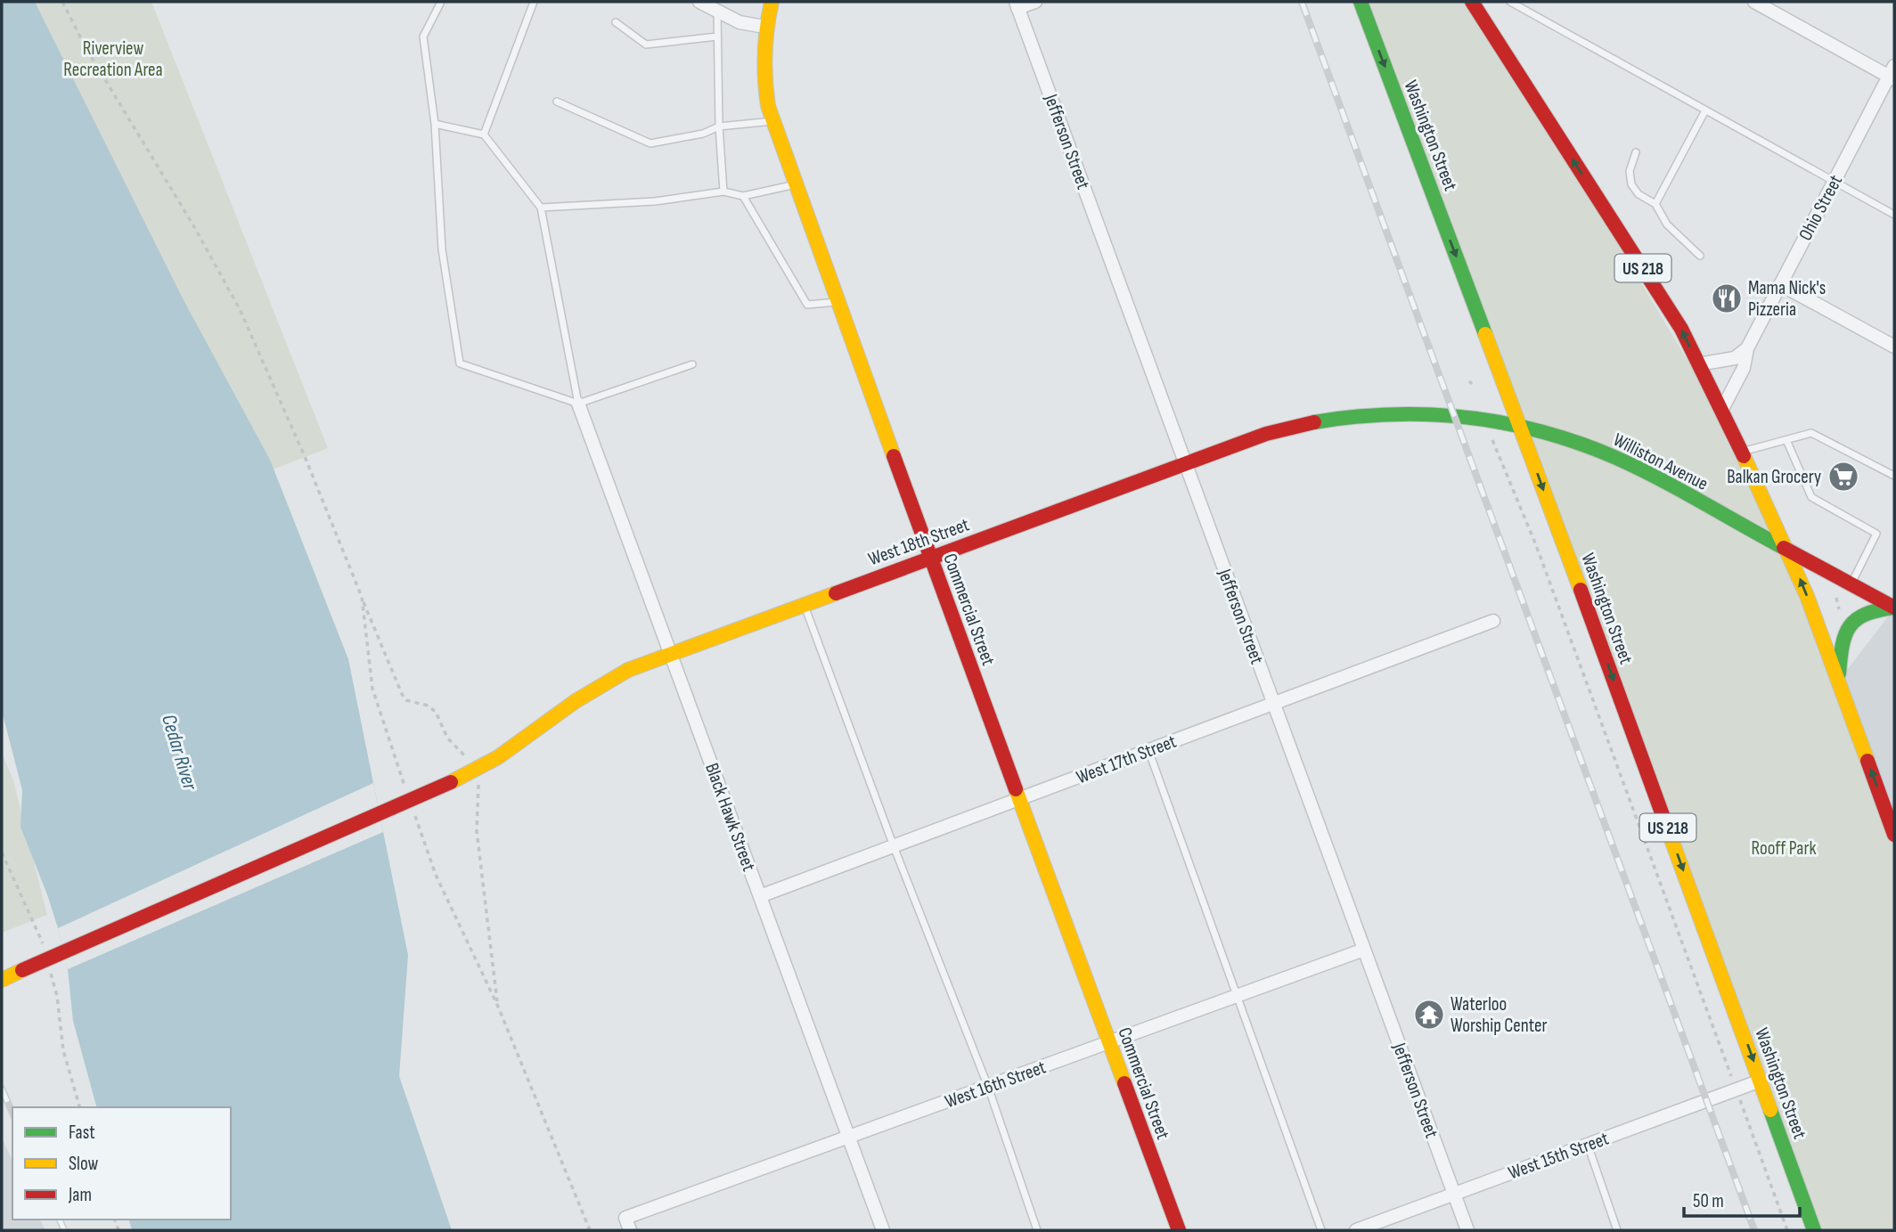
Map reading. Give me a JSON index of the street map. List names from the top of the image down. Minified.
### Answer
{"streets":{"main road":["Washington Street","US 218","Williston Avenue","West 18th Street","Commercial Street"],"street":["Jefferson Street","Ohio Street","West 17th Street","Black Hawk Street","West 16th Street","West 15th Street"]},"crossings":[["Washington Street","Williston Avenue"],["Washington Street","West 15th Street"],["Jefferson Street","West 18th Street"],["Jefferson Street","West 17th Street"],["Jefferson Street","West 16th Street"],["Jefferson Street","West 15th Street"],["Ohio Street","US 218"],["US 218","Williston Avenue"],["Williston Avenue","West 18th Street"],["West 18th Street","Commercial Street"],["West 18th Street","Black Hawk Street"],["Commercial Street","West 17th Street"],["Commercial Street","West 16th Street"],["West 17th Street","Black Hawk Street"],["Black Hawk Street","West 16th Street"]],"one_way":["Washington Street"],"water":["Cedar River"],"parks":["Riverview Recreation Area","Rooff Park"],"places":{"restaurant":["Mama Nick's Pizzeria"],"supermarket":["Balkan Grocery"],"temple":["Waterloo Worship Center"]},"legend":["Fast","Slow","Jam"],"scale_bar":"50 m"}
